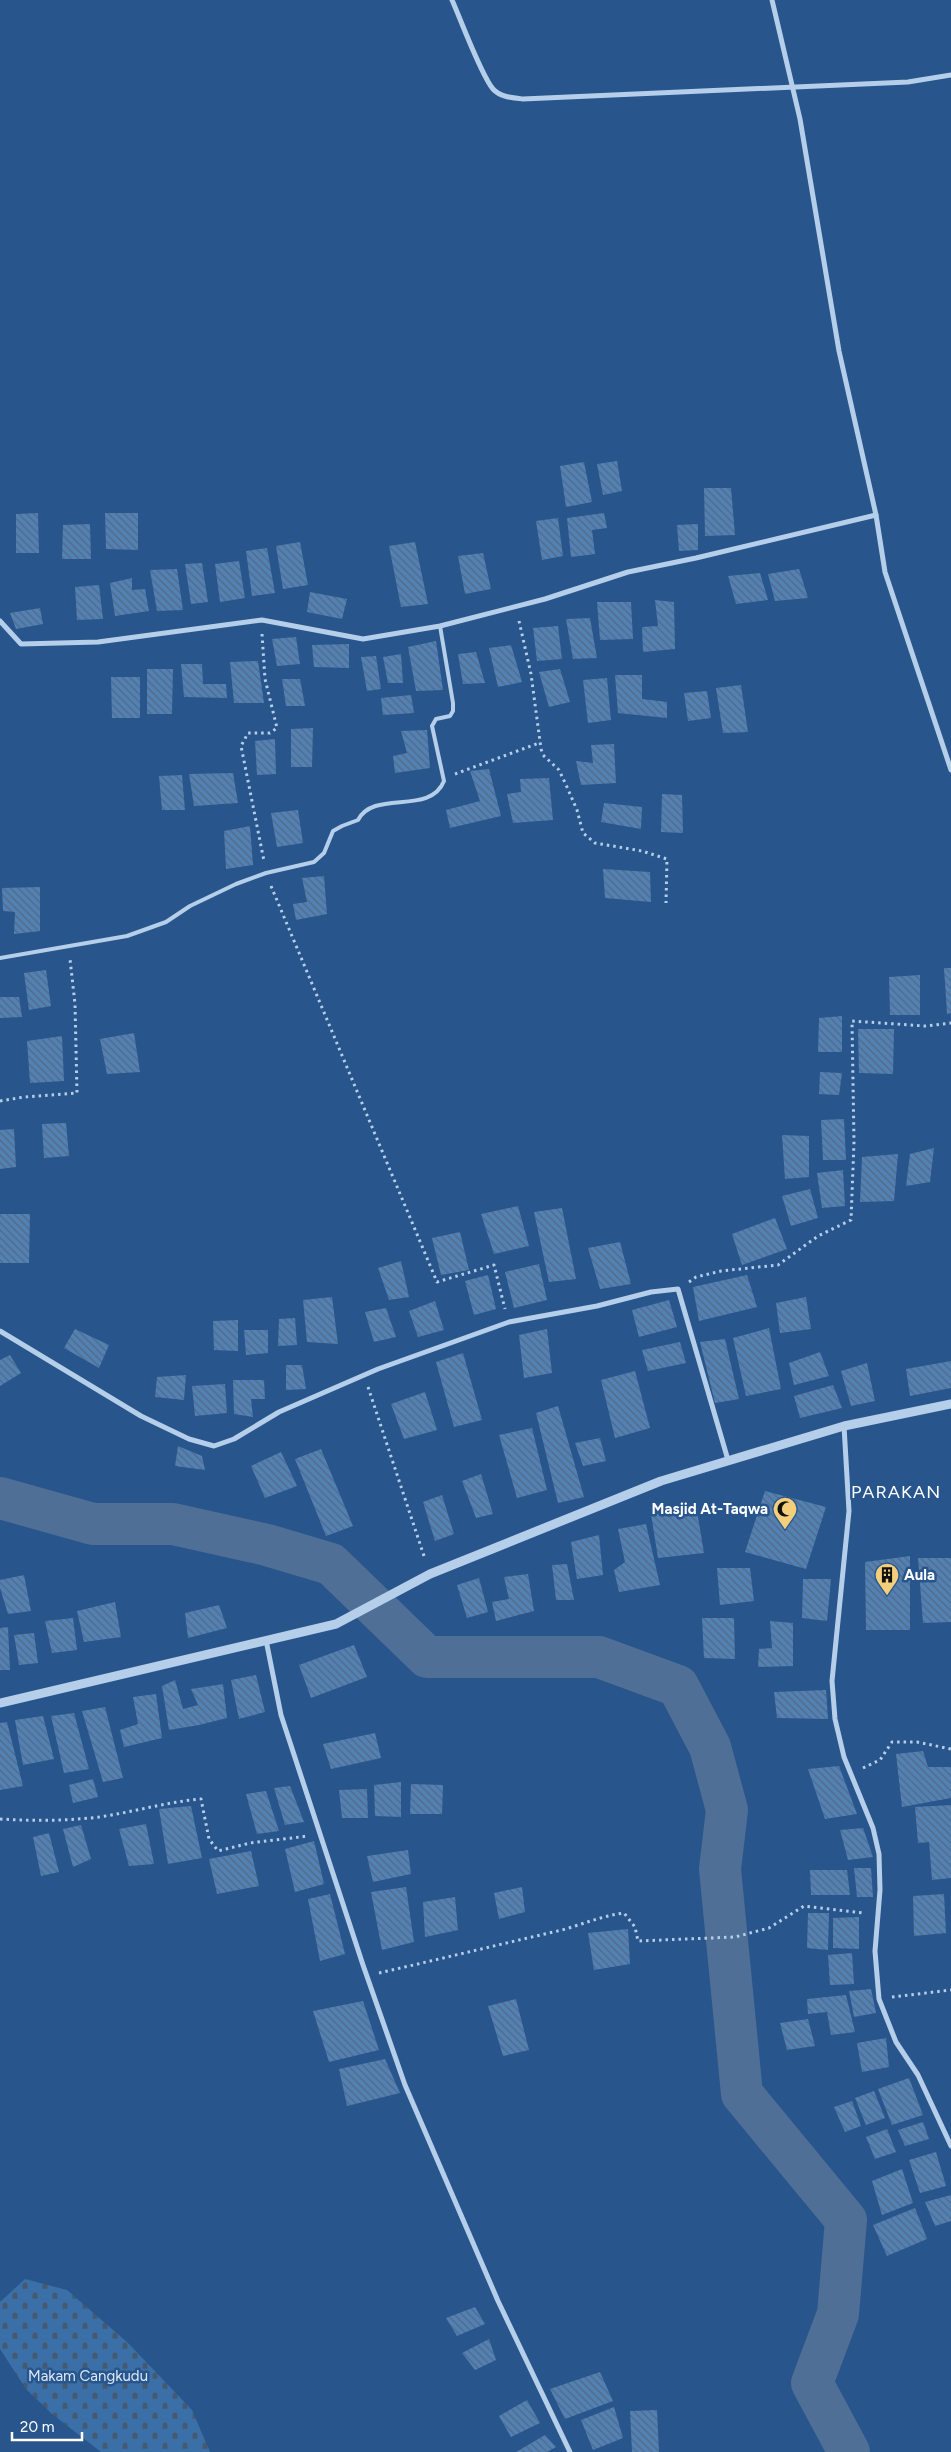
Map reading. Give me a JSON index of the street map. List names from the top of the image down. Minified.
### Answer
{"districts":["PARAKAN"],"parks":["Makam Cangkudu"],"places":{"mosque":["Masjid At-Taqwa"],"building":["Aula"]},"scale_bar":"20 m"}
